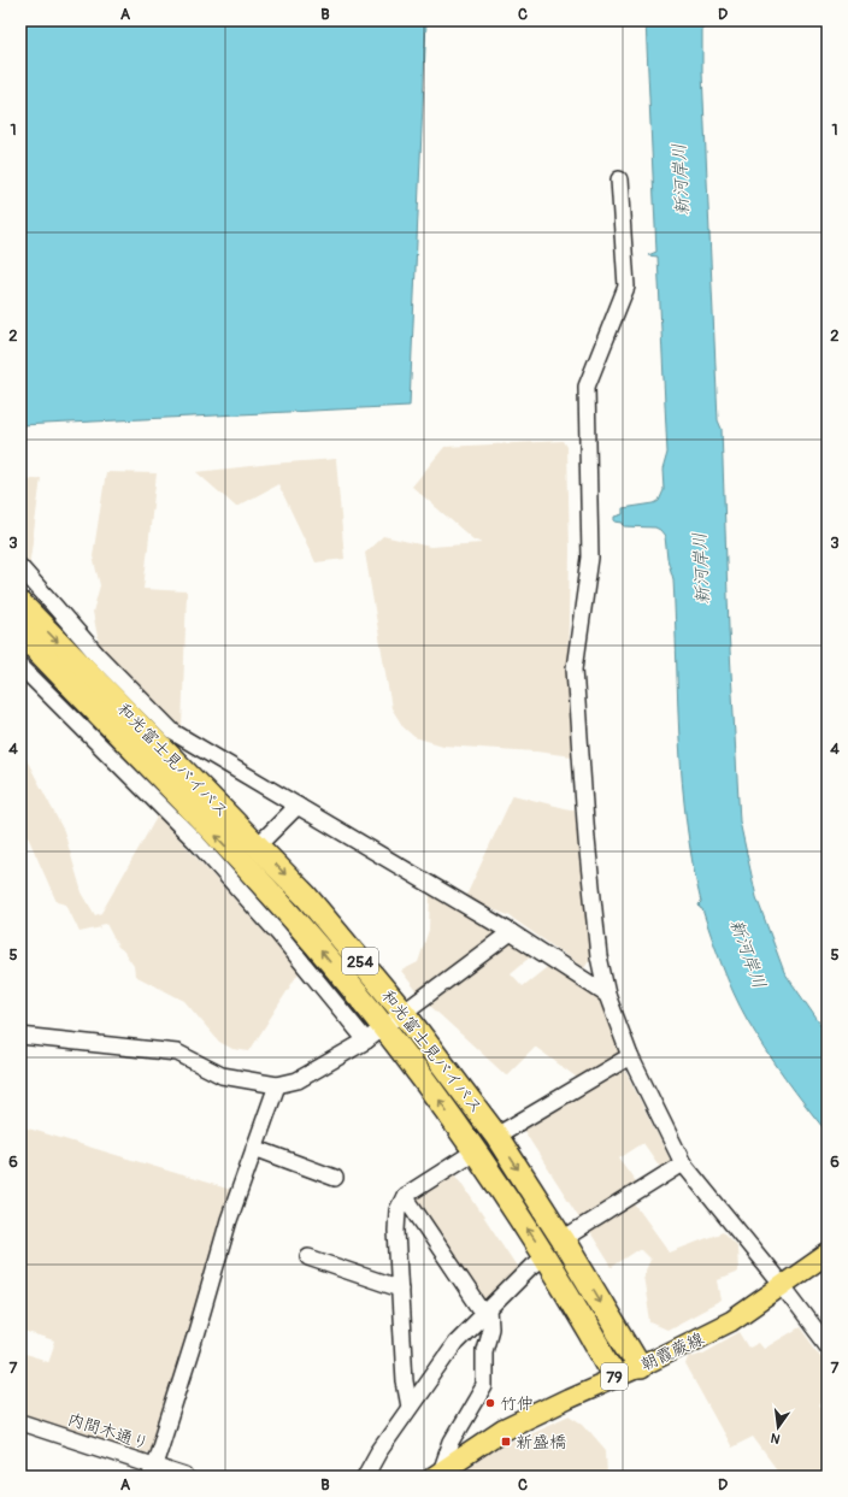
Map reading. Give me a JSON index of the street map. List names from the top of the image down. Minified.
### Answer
{"streets":{"highway":["和光富士見バイパス","254"],"main road":["朝霞蕨線","79"],"street":["内間木通り"]},"crossings":[["和光富士見バイパス","朝霞蕨線"]],"water":["新河岸川"],"places":{"other":["竹仲"],"transit":["新盛橋"]},"north":"bottom","grid":{"columns":["A","B","C","D"],"rows":["1","2","3","4","5","6","7"]}}
